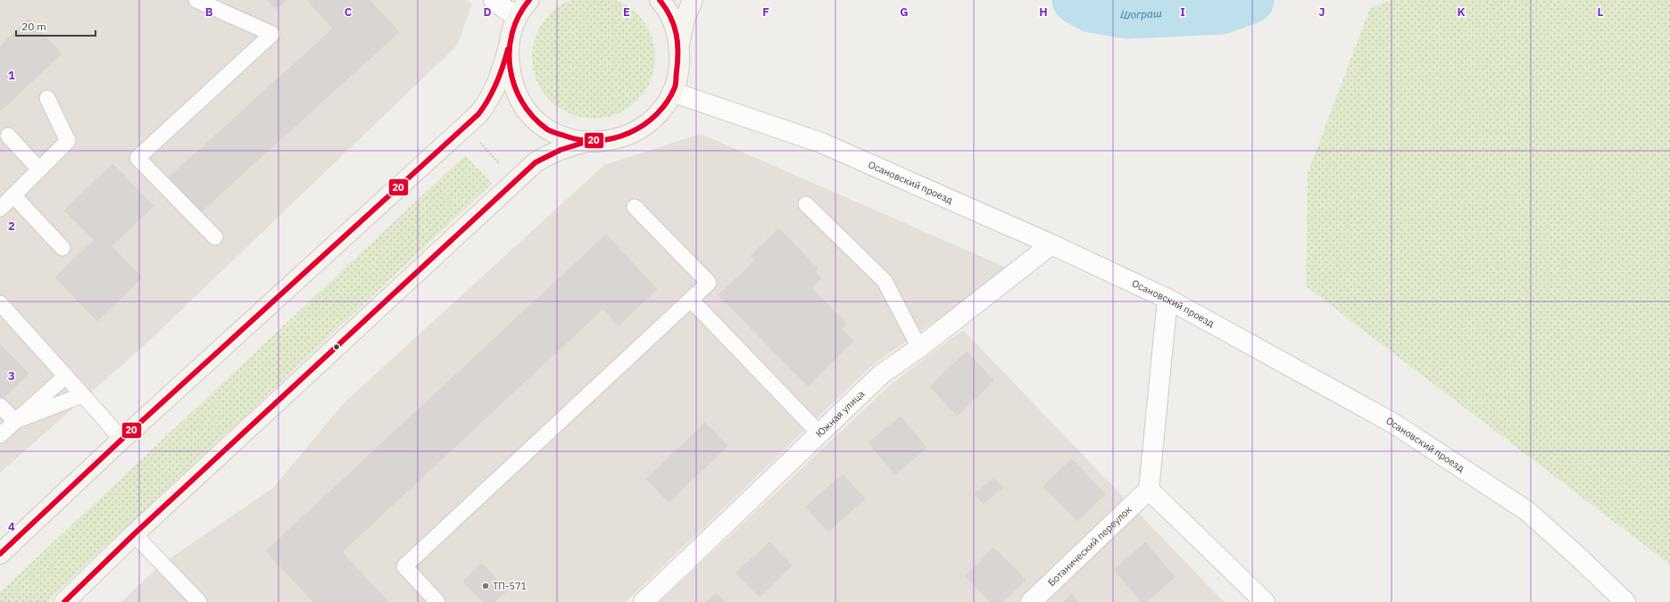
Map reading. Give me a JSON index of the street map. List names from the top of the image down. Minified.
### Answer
{"streets":{"street":["Осановский проезд","Южная улица","Ботанический переулок"]},"crossings":[["Осановский проезд","Южная улица"]],"water":["Шограш"],"places":["ТП-571"],"lines":["transit line 20"],"scale_bar":"20 m","grid":{"columns":["B","C","D","E","F","G","H","I","J","K","L"],"rows":["1","2","3","4"]}}
